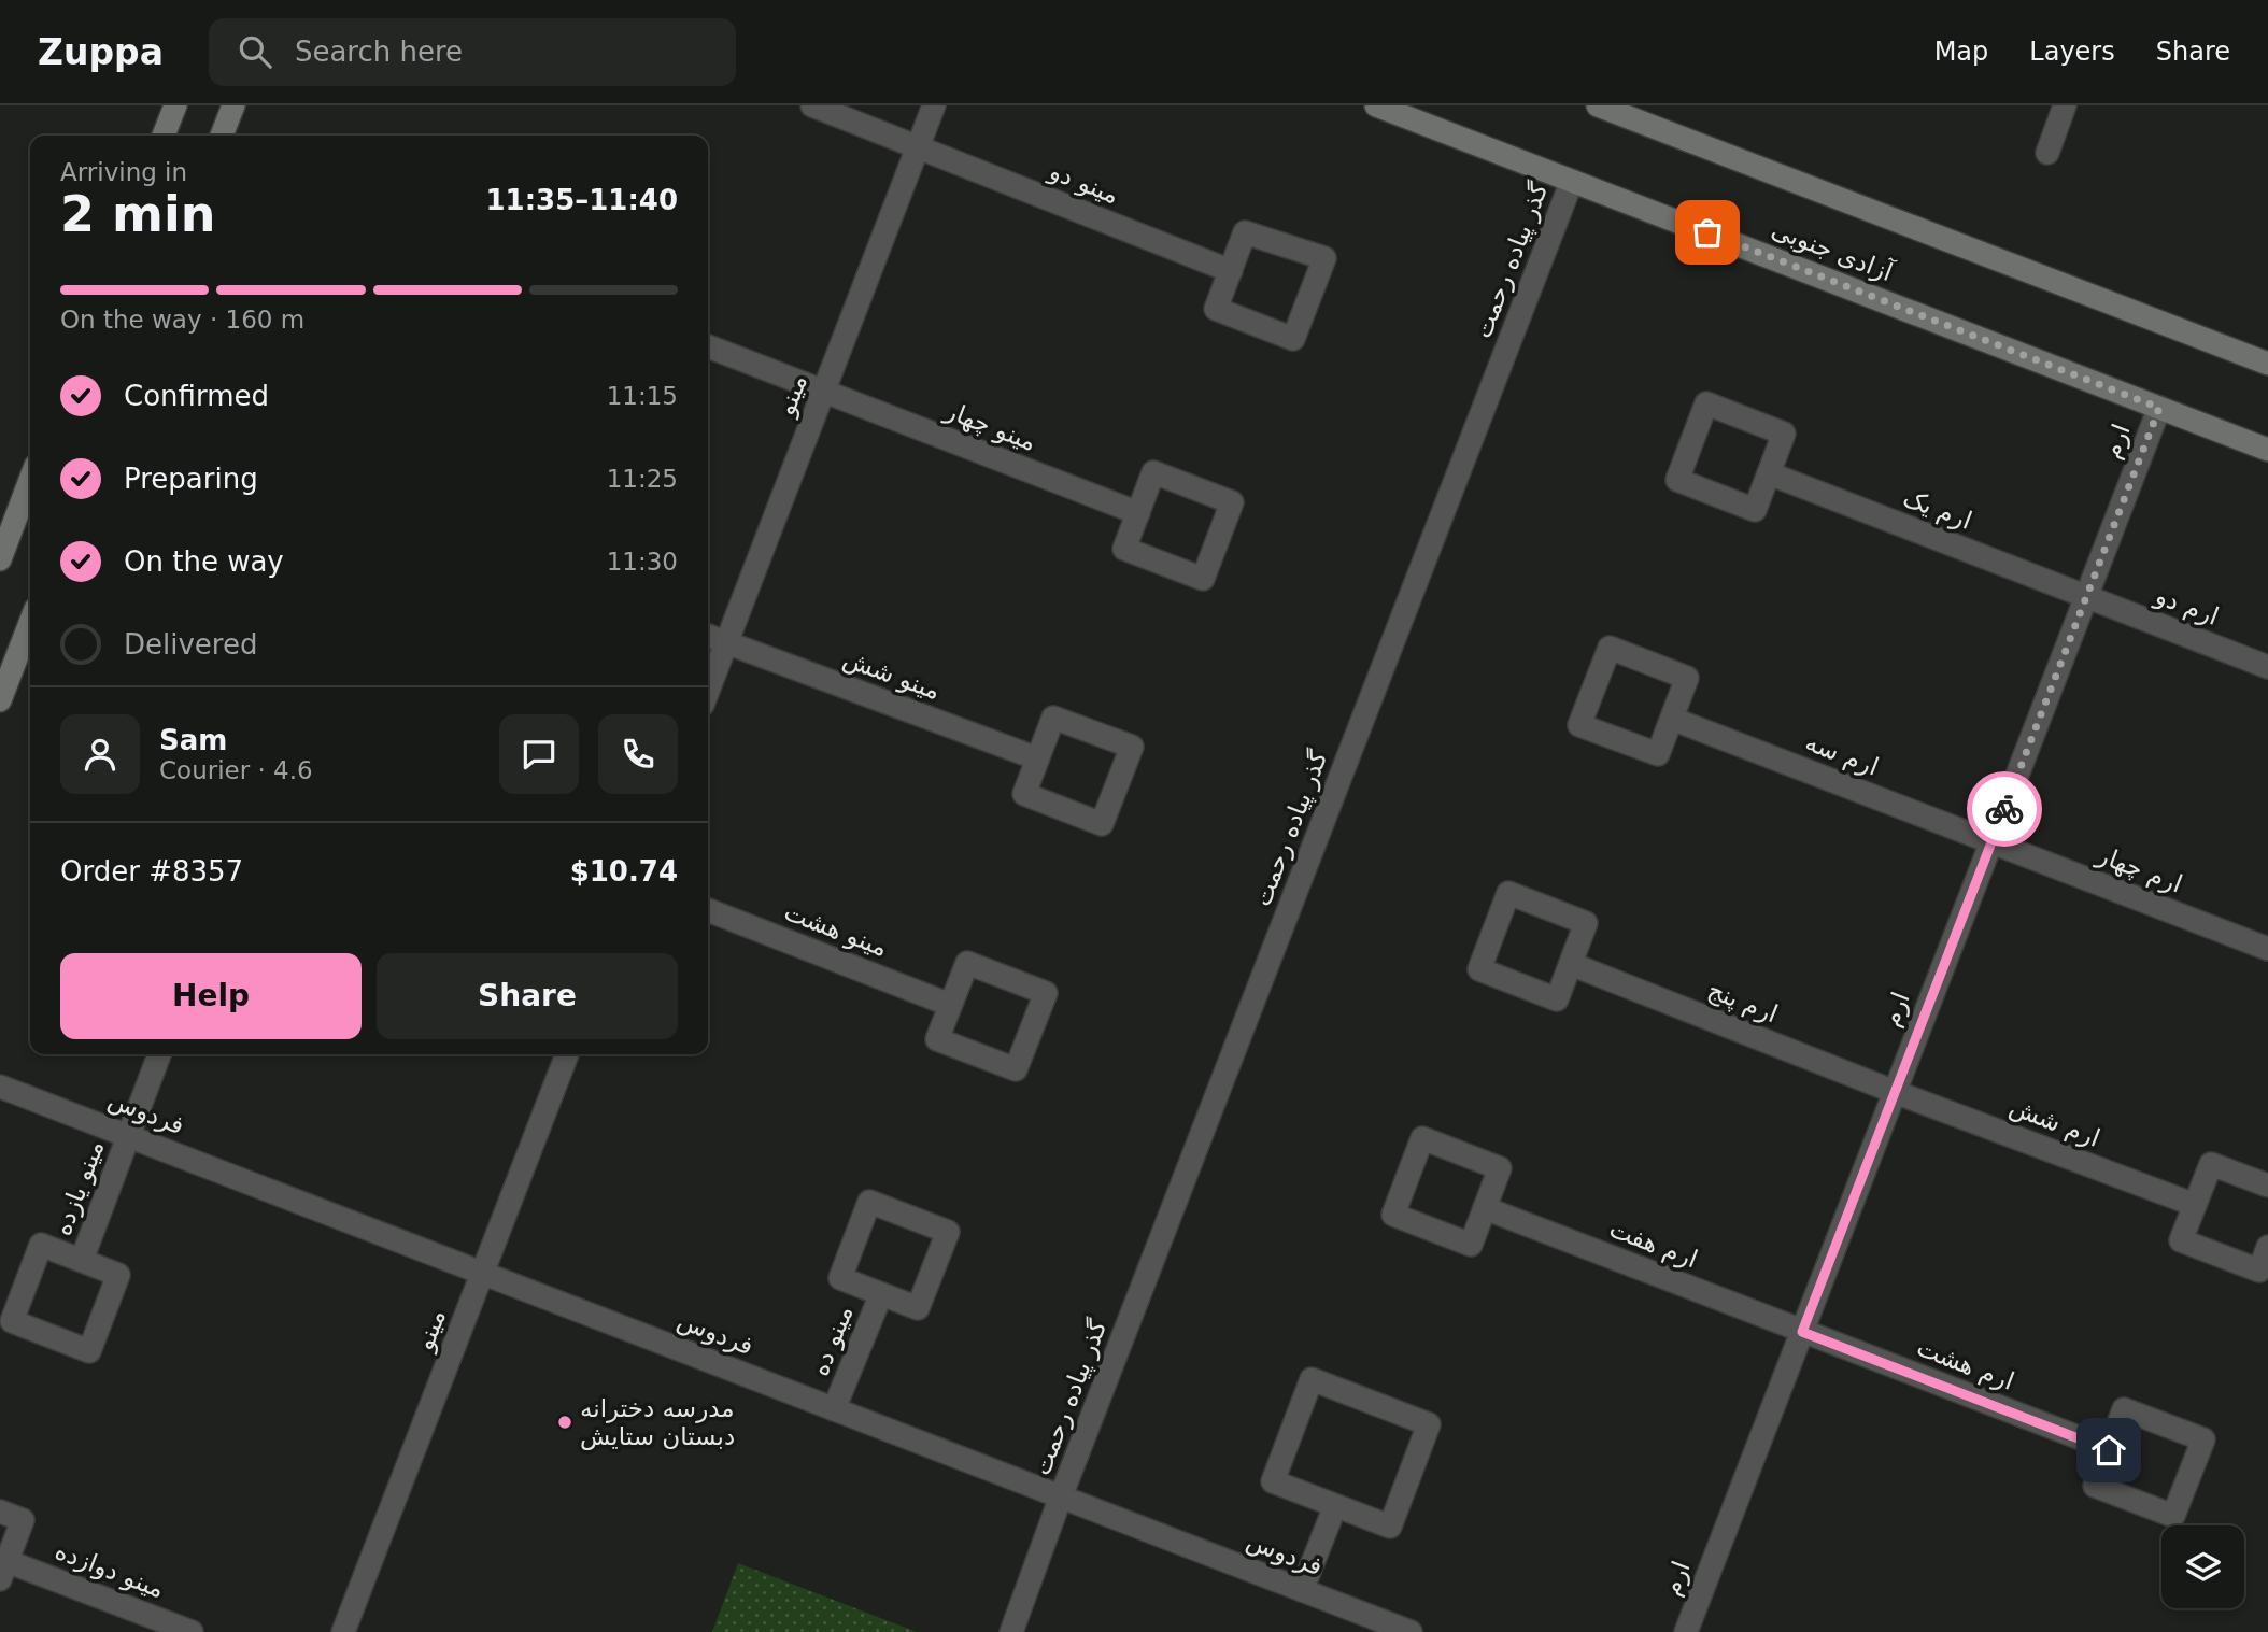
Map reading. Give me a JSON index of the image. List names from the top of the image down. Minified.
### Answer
{"streets":{"main road":["آزادی جنوبی"],"street":["مینو دو","گذر پیاده رحمت","مینو","مینو چهار","ارم","ارم یک","ارم دو","مینو شش","ارم سه","ارم چهار","مینو هشت","ارم پنج","فردوس","ارم شش","مینو یازده","ارم هفت","مینو ده","ارم هشت","مینو دوازده"]},"crossings":[["مینو دو","مینو"],["آزادی جنوبی","گذر پیاده رحمت"],["آزادی جنوبی","ارم"],["گذر پیاده رحمت","فردوس"],["مینو","مینو چهار"],["مینو","مینو شش"],["مینو","فردوس"],["ارم","ارم یک"],["ارم","ارم دو"],["ارم","ارم سه"],["ارم","ارم چهار"],["ارم","ارم پنج"],["ارم","ارم شش"],["ارم","ارم هفت"],["ارم","ارم هشت"],["ارم یک","ارم دو"],["ارم سه","ارم چهار"],["ارم پنج","ارم شش"],["فردوس","مینو یازده"],["فردوس","مینو ده"],["ارم هفت","ارم هشت"]],"places":["مدرسه دخترانه دبستان ستایش"],"page":{"header":"Zuppa","search":"Search here","nav":["Map","Layers","Share"],"heading":["2 min","Arriving in","11:35–11:40"],"panel":["Sam","Courier · 4.6","Order #8357","$10.74"],"bar":"On the way · 160 m","list":[["Confirmed","11:15"],["Preparing","11:25"],["On the way","11:30"],"Delivered"],"buttons":["Help","Share"]}}
